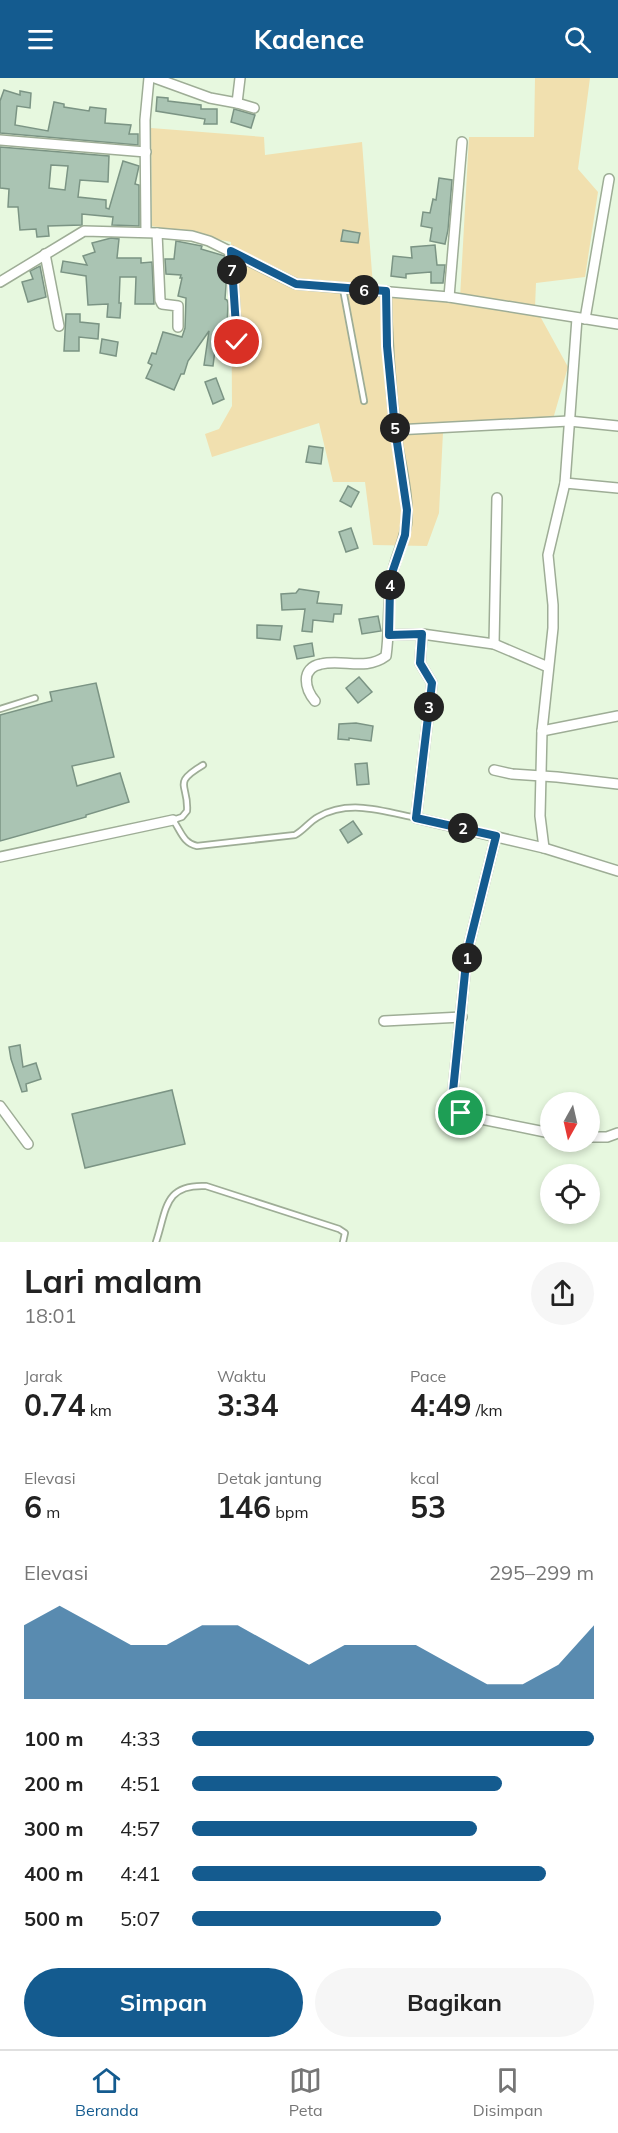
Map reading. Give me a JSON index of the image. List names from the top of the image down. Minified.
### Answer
{"north":"bottom","page":{"header":"Kadence","pins":["7","6","5","4","3","2","1"],"heading":["Lari malam","18:01"],"stats":[["Jarak","0.74 km"],["Waktu","3:34"],["Pace","4:49 /km"],["Elevasi","6 m"],["Detak jantung","146 bpm"],["kcal","53"]],"chart":["Elevasi","295–299 m"],"list":[{"name":"100 m","note":"4:33"},{"name":"200 m","note":"4:51"},{"name":"300 m","note":"4:57"},{"name":"400 m","note":"4:41"},{"name":"500 m","note":"5:07"}],"buttons":["Simpan","Bagikan"],"tabs":["Beranda","Peta","Disimpan"]}}
